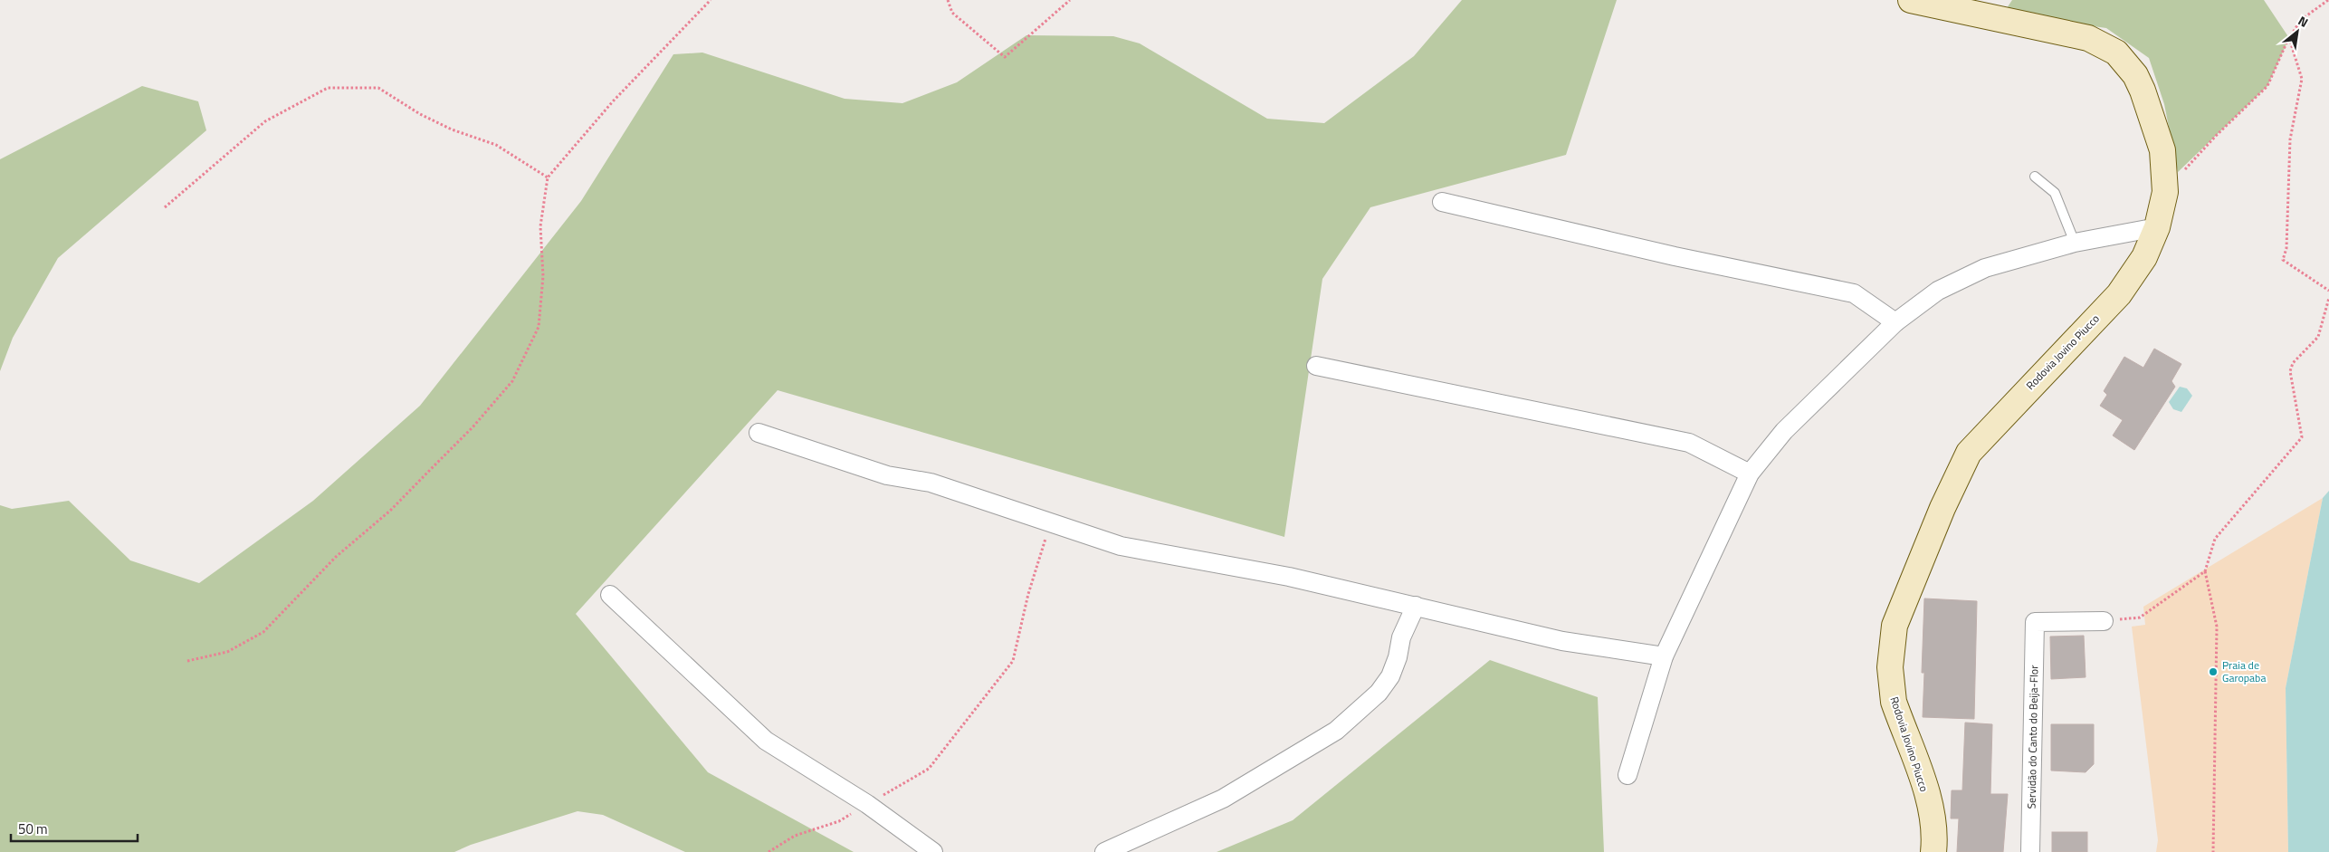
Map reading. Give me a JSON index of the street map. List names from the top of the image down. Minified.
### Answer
{"streets":{"main road":["Rodovia Jovino Piucco"],"street":["Servidão do Canto do Beija-Flor"]},"places":["Praia de Garopaba"],"scale_bar":"50 m","north":"top right"}
